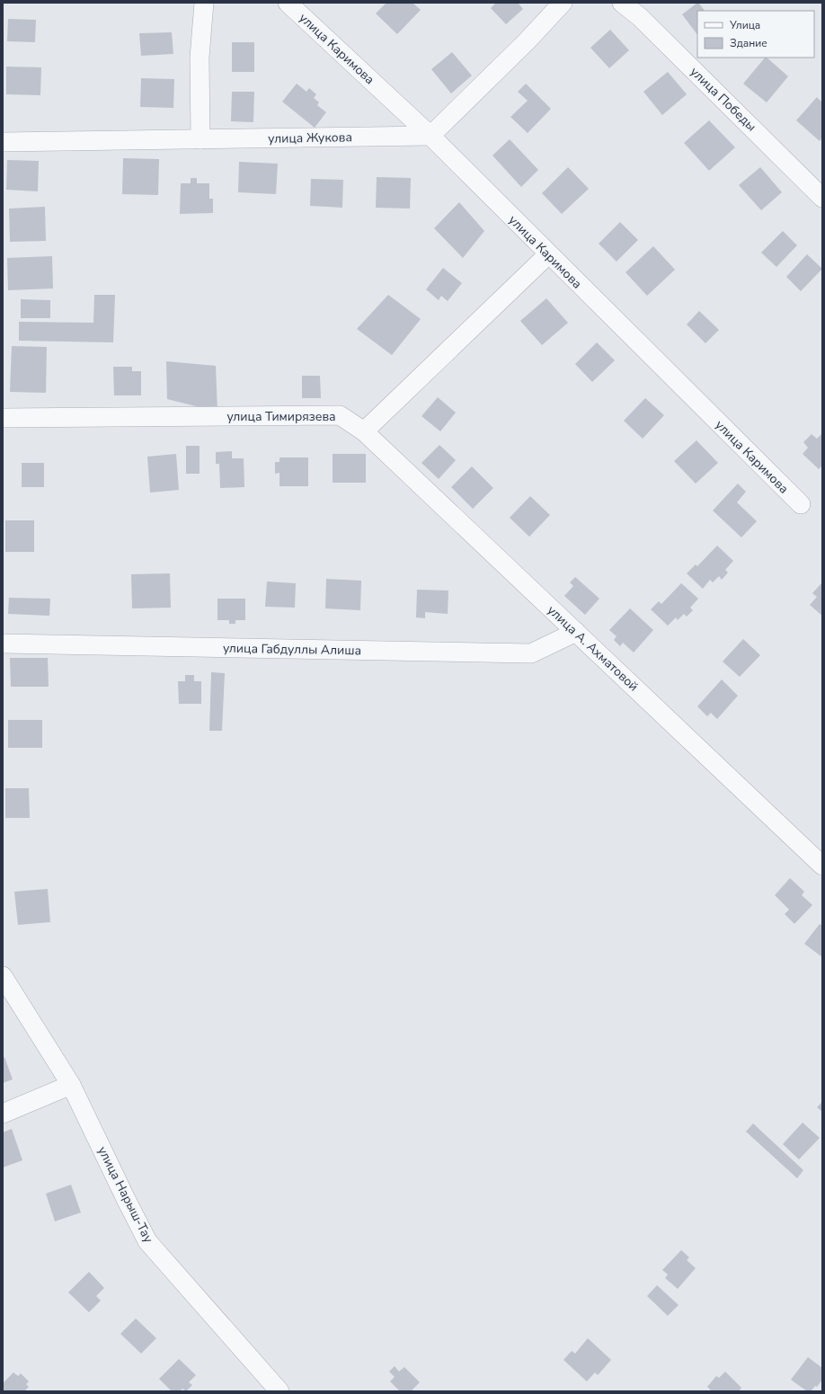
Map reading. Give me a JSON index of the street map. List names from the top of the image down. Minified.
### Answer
{"streets":{"street":["улица Каримова","улица Победы","улица Жукова","улица Тимирязева","улица А. Ахматовой","улица Габдуллы Алиша","улица Нарыш-Тау"]},"crossings":[["улица Каримова","улица Жукова"],["улица Тимирязева","улица А. Ахматовой"],["улица А. Ахматовой","улица Габдуллы Алиша"]],"legend":["Улица","Здание"]}
